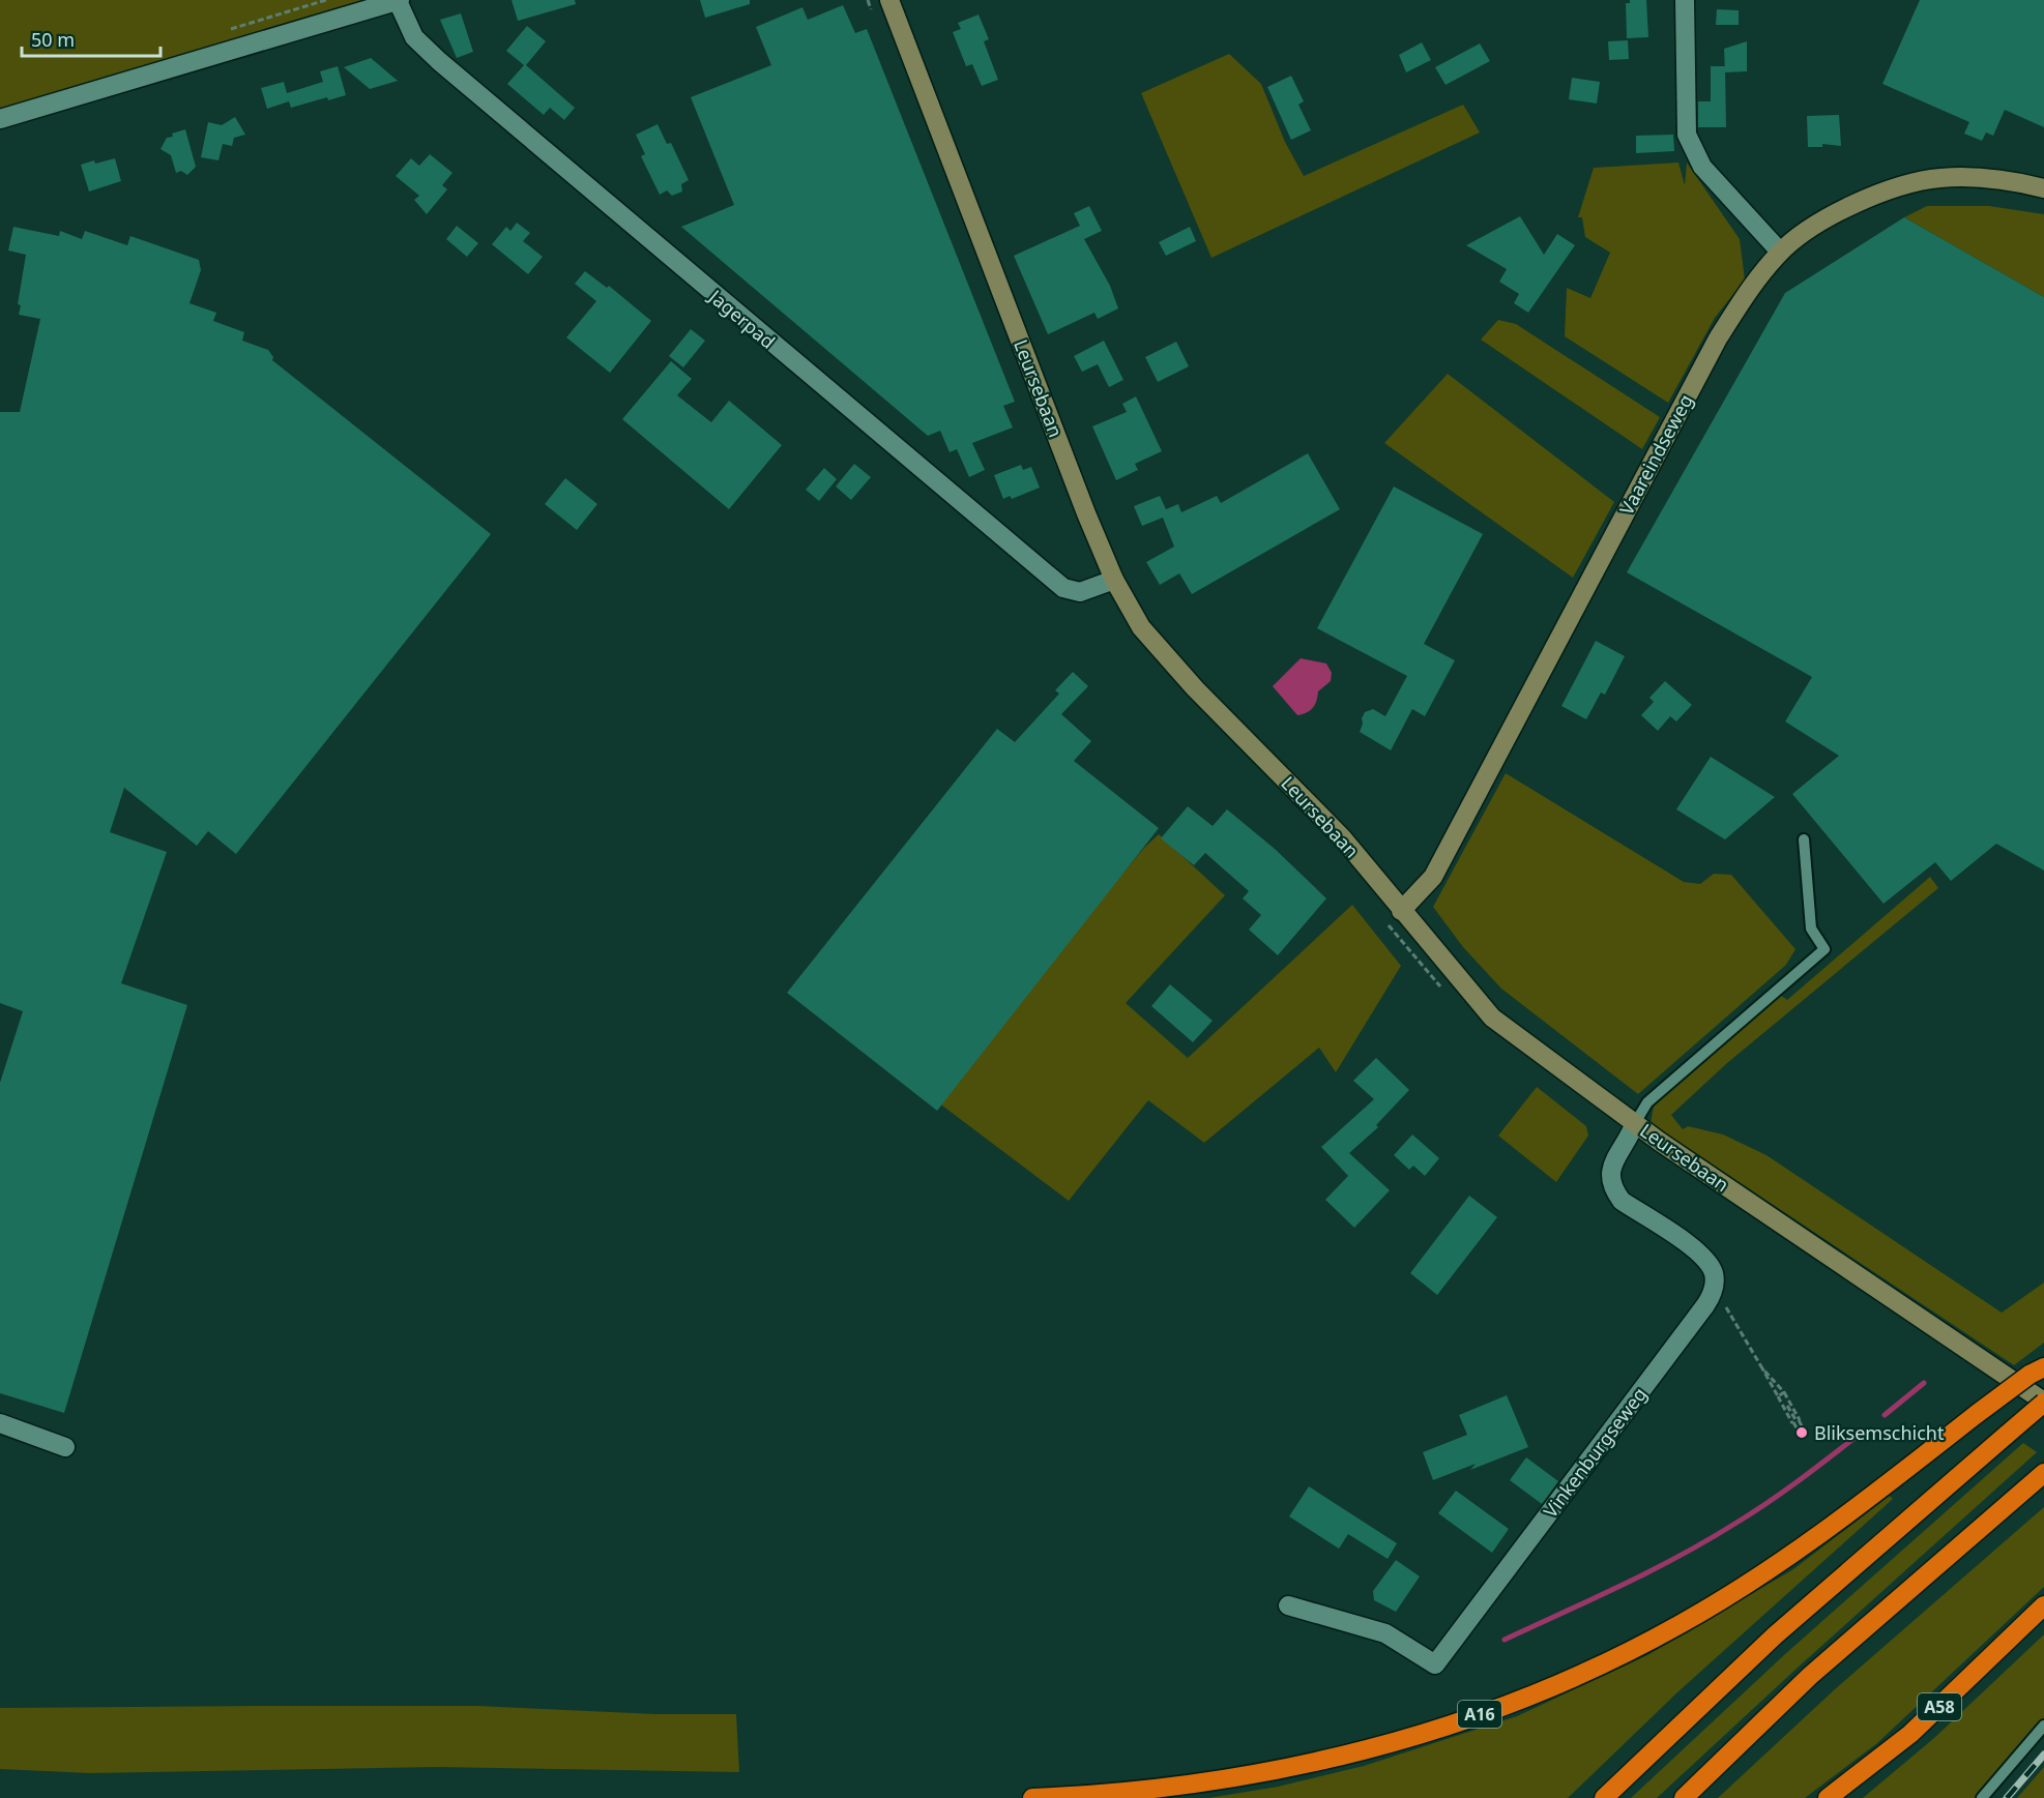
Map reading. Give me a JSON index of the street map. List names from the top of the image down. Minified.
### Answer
{"streets":{"highway":["A58","A16"],"street":["Jagerpad","Leursebaan","Vaareindseweg","Vinkenburgseweg"]},"crossings":[["Jagerpad","Leursebaan"],["Leursebaan","Vaareindseweg"]],"places":["Bliksemschicht"],"scale_bar":"50 m"}
